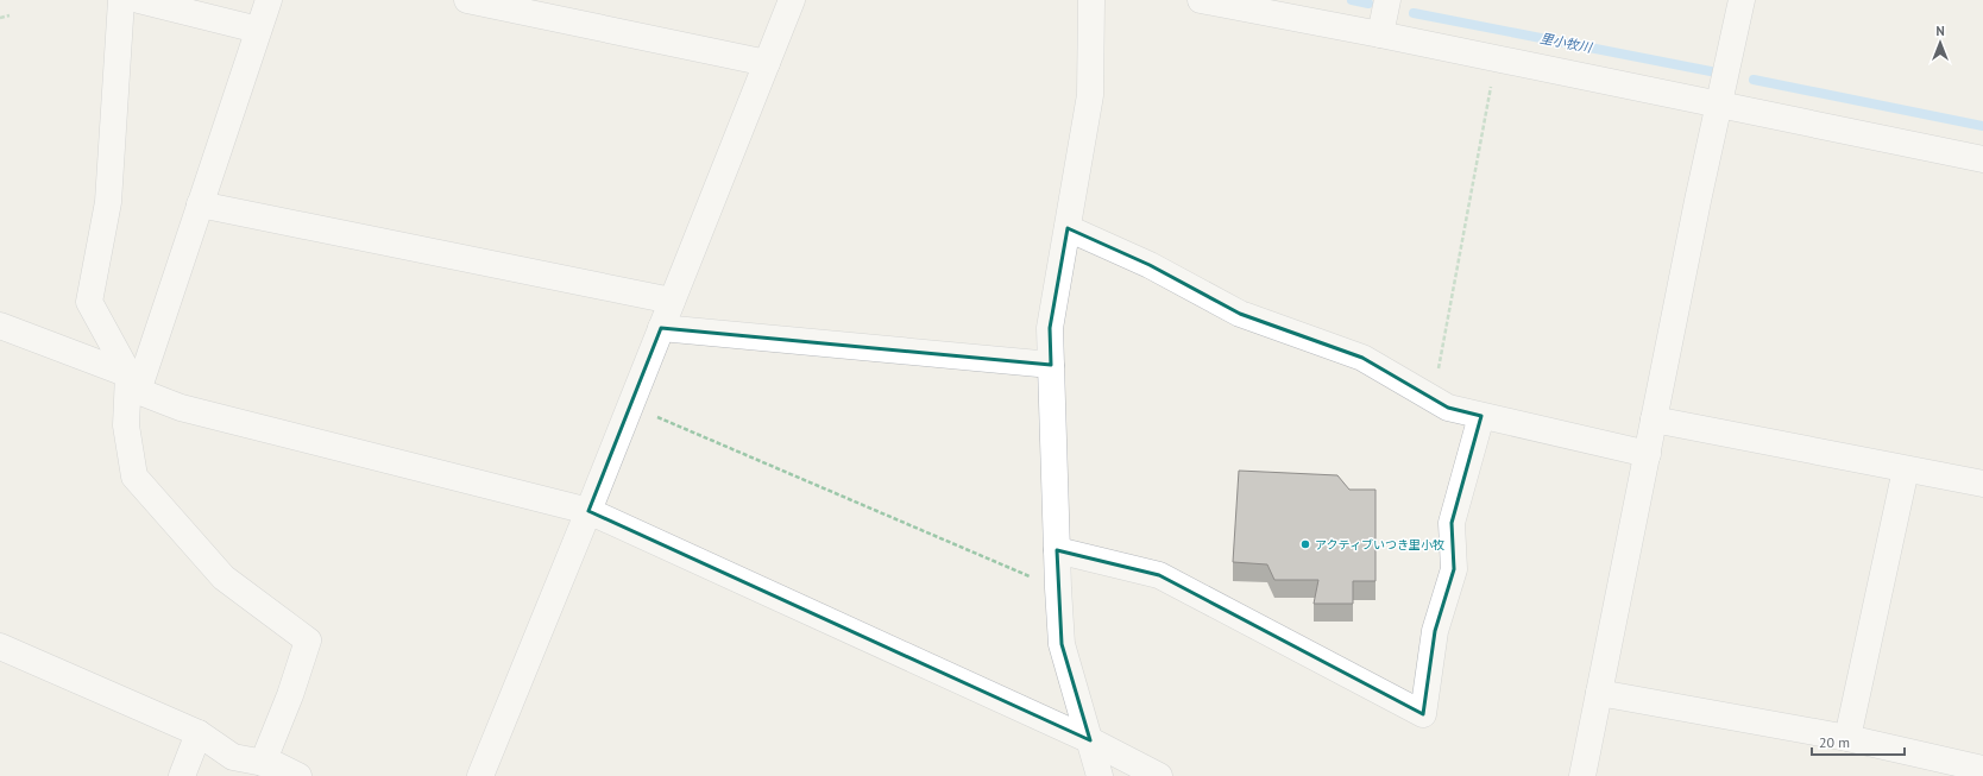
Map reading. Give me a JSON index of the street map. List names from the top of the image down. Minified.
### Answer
{"water":["里小牧川"],"places":["アクティブいつき里小牧"],"scale_bar":"20 m","north":"top"}
